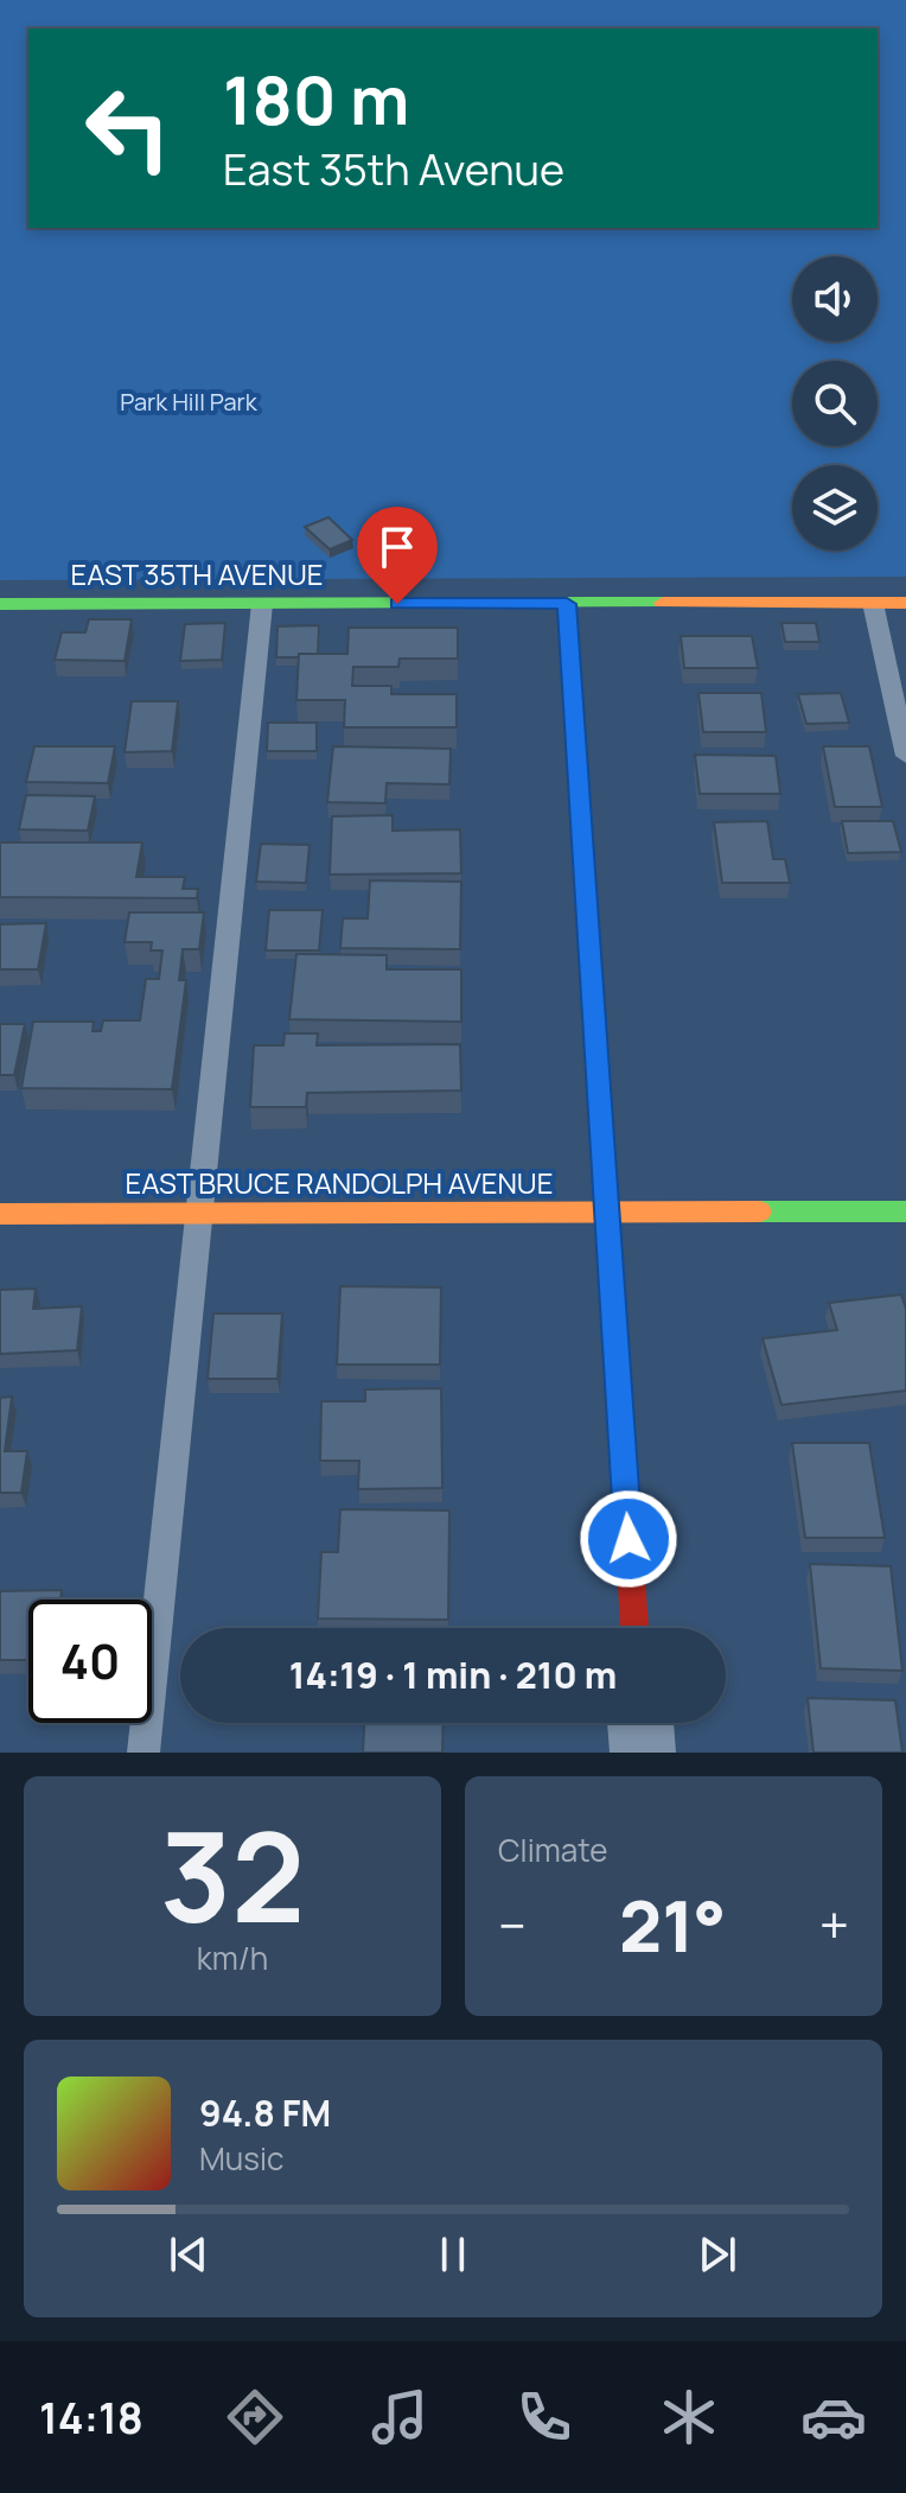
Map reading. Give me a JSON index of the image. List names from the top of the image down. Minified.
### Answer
{"streets":{"street":["EAST 35TH AVENUE","EAST BRUCE RANDOLPH AVENUE"]},"parks":["Park Hill Park"],"page":{"turn":["180 m","East 35th Avenue"],"limit":"40","trip":"14:19 · 1 min · 210 m","tile":[["32","km/h"],"Climate"],"heat":["−","21°","+"],"song":["94.8 FM","Music"],"tabs":"14:18"}}
